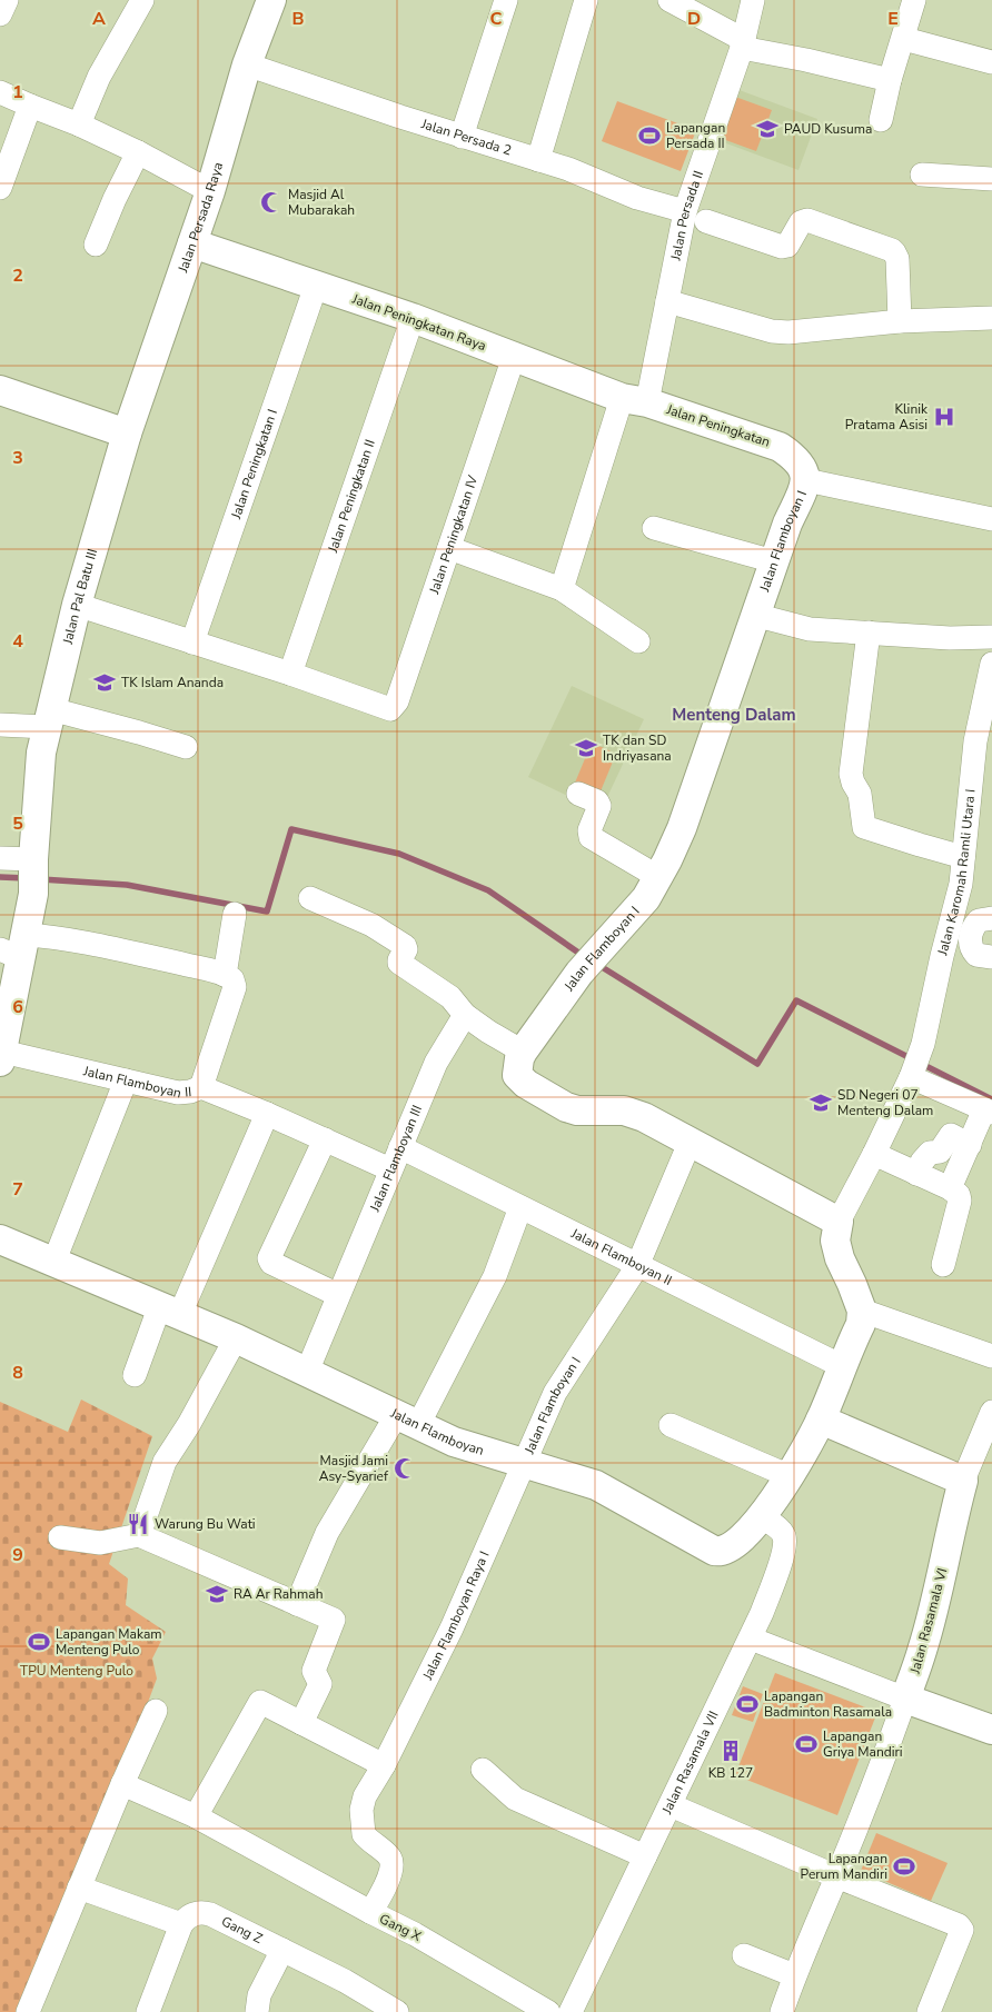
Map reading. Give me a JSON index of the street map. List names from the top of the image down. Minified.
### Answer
{"streets":{"street":["Jalan Persada 2","Jalan Persada II","Jalan Persada Raya","Jalan Peningkatan Raya","Jalan Peningkatan","Jalan Peningkatan I","Jalan Peningkatan II","Jalan Peningkatan IV","Jalan Flamboyan I","Jalan Pal Batu III","Jalan Karomah Ramli Utara I","Jalan Flamboyan II","Jalan Flamboyan III","Jalan Flamboyan","Jalan Flamboyan Raya I","Jalan Rasamala VI","Jalan Rasamala VII","Gang X","Gang Z"]},"crossings":[["Jalan Persada 2","Jalan Persada II"],["Jalan Persada 2","Jalan Persada Raya"],["Jalan Persada II","Jalan Peningkatan Raya"],["Jalan Persada II","Jalan Peningkatan"],["Jalan Persada Raya","Jalan Peningkatan Raya"],["Jalan Persada Raya","Jalan Pal Batu III"],["Jalan Peningkatan Raya","Jalan Peningkatan"],["Jalan Peningkatan Raya","Jalan Peningkatan I"],["Jalan Peningkatan Raya","Jalan Peningkatan II"],["Jalan Peningkatan Raya","Jalan Peningkatan IV"],["Jalan Peningkatan","Jalan Flamboyan I"],["Jalan Peningkatan II","Jalan Peningkatan IV"],["Jalan Flamboyan I","Jalan Flamboyan II"],["Jalan Flamboyan I","Jalan Flamboyan"],["Jalan Flamboyan I","Jalan Flamboyan Raya I"],["Jalan Flamboyan II","Jalan Flamboyan III"],["Jalan Flamboyan III","Jalan Flamboyan"],["Jalan Flamboyan","Jalan Flamboyan Raya I"],["Jalan Flamboyan","Jalan Rasamala VII"],["Jalan Flamboyan Raya I","Gang X"]],"districts":["Menteng Dalam"],"parks":["TPU Menteng Pulo"],"places":{"school or university":["PAUD Kusuma","TK Islam Ananda","TK dan SD Indriyasana","SD Negeri 07 Menteng Dalam","RA Ar Rahmah"],"sports":["Lapangan Persada II","Lapangan Makam Menteng Pulo","Lapangan Badminton Rasamala","Lapangan Griya Mandiri","Lapangan Perum Mandiri"],"mosque":["Masjid Al Mubarakah","Masjid Jami Asy-Syarief"],"hospital":["Klinik Pratama Asisi"],"restaurant":["Warung Bu Wati"],"building":["KB 127"]},"grid":{"columns":["A","B","C","D","E"],"rows":["1","2","3","4","5","6","7","8","9"]}}
